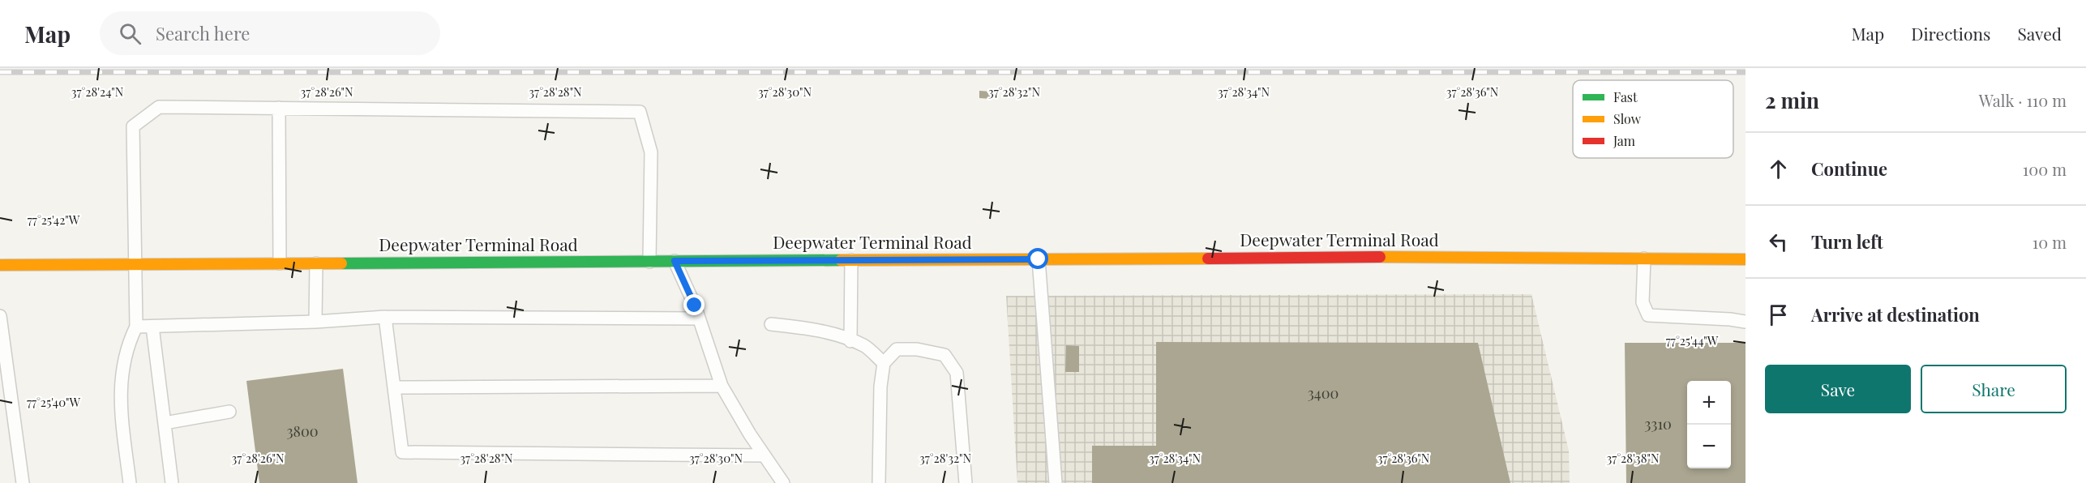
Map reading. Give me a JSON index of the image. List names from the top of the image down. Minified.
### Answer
{"streets":{"street":["Deepwater Terminal Road"]},"house_numbers":["3400","3310","3800"],"legend":["Fast","Slow","Jam"],"page":{"header":"Map","search":"Search here","nav":["Map","Directions","Saved"],"heading":["2 min","Walk · 110 m"],"list":[["Continue","100 m"],["Turn left","10 m"],"Arrive at destination"],"buttons":["Save","Share"],"map_buttons":["+","−"]},"coordinates":["37°28'24\"N","37°28'26\"N","37°28'28\"N","37°28'30\"N","37°28'32\"N","37°28'34\"N","37°28'36\"N","77°25'42\"W","77°25'44\"W","77°25'40\"W","37°28'38\"N"]}
